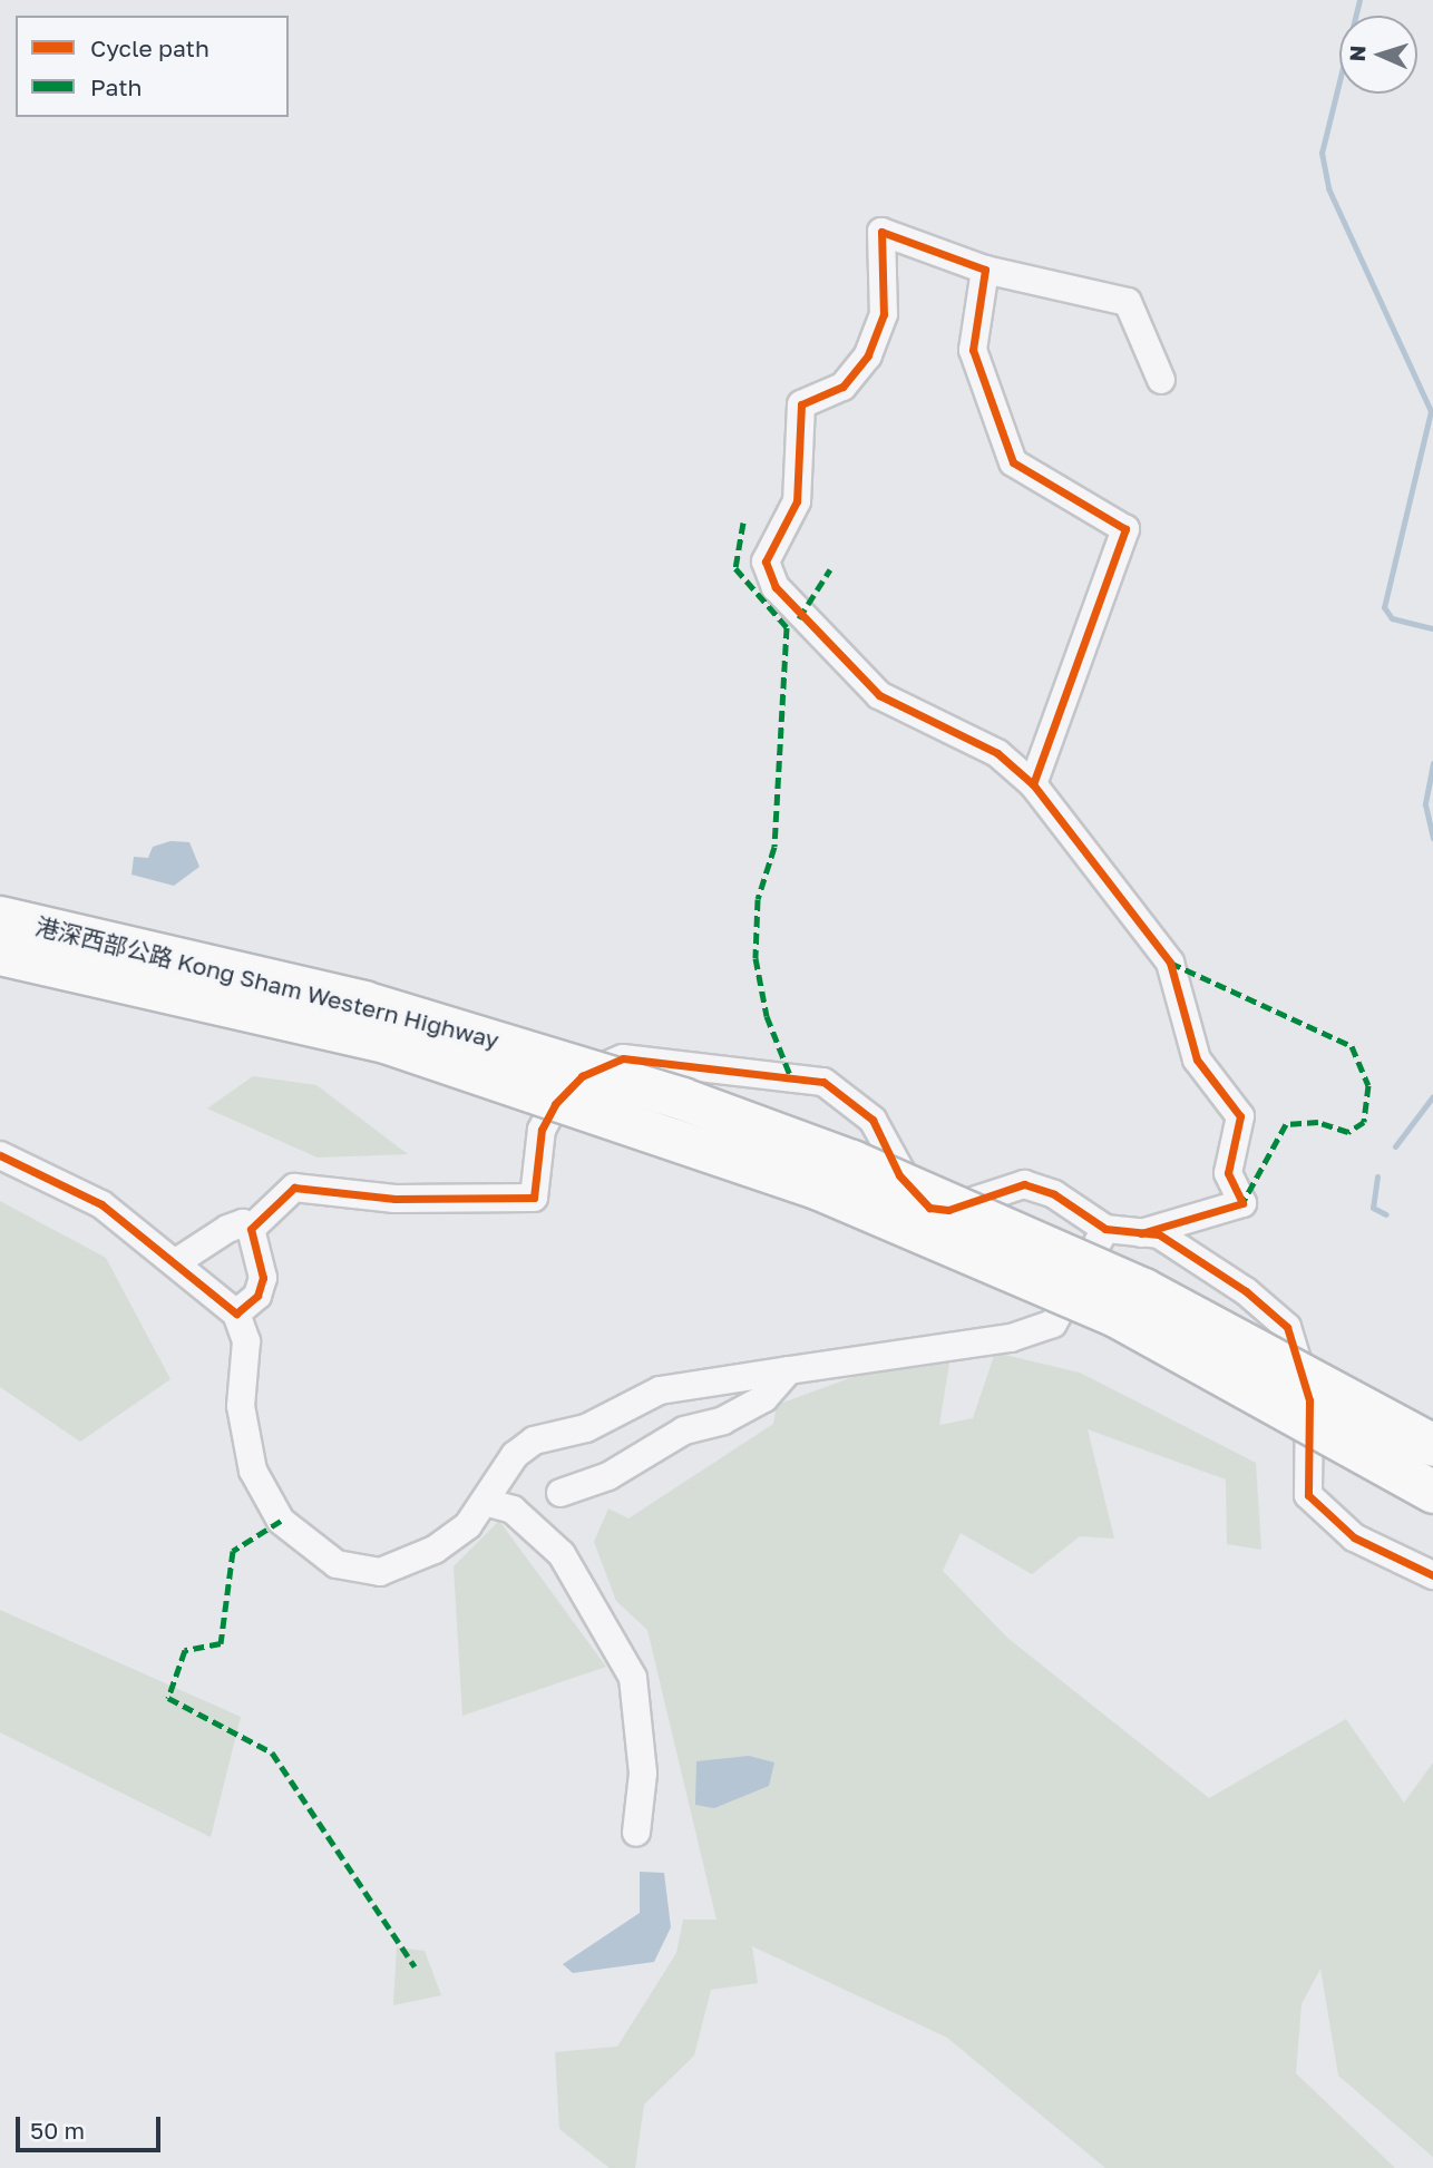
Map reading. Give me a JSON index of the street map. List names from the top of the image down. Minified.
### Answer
{"streets":{"highway":["港深西部公路 Kong Sham Western Highway"]},"legend":["Cycle path","Path"],"scale_bar":"50 m","north":"left"}
